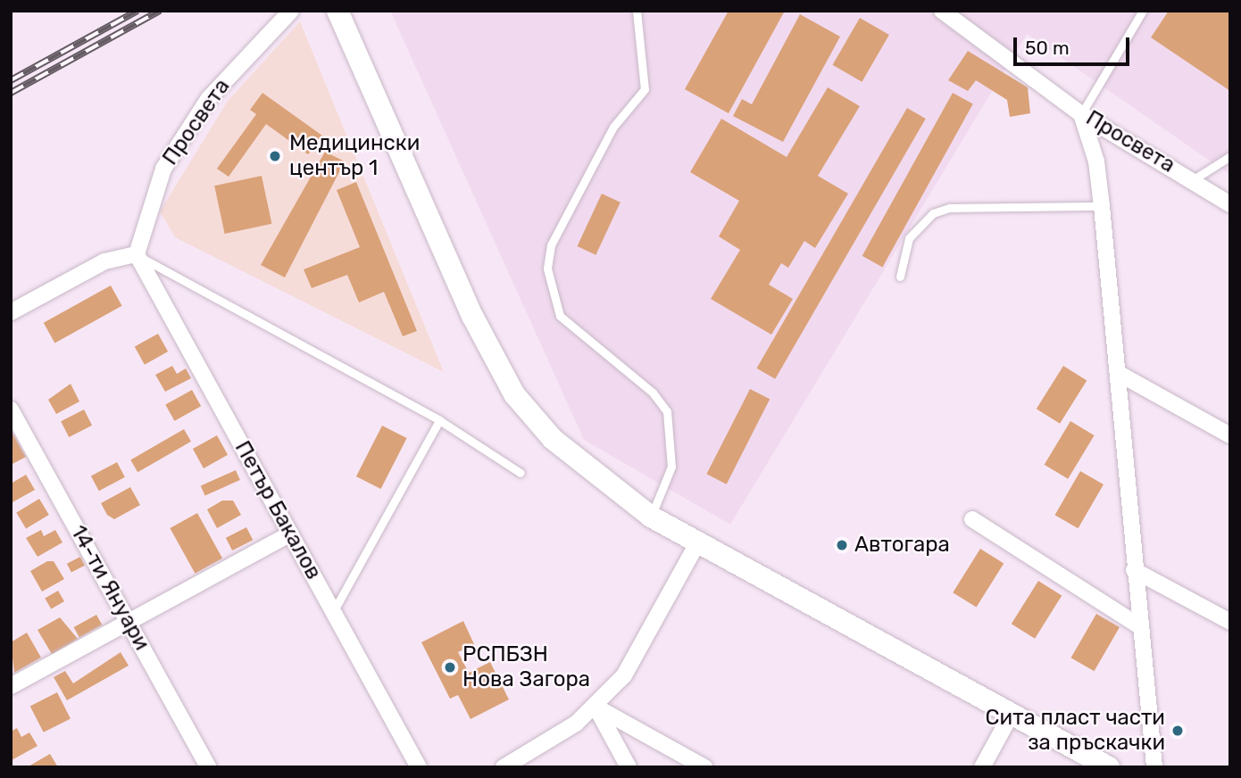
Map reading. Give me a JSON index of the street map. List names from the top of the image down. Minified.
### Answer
{"streets":{"street":["Просвета","Петър Бакалов","14-ти Януари"]},"crossings":[["Просвета","Петър Бакалов"]],"places":["Медицински център 1","Автогара","РСПБЗН Нова Загора","Сита пласт части за пръскачки"],"scale_bar":"50 m"}
